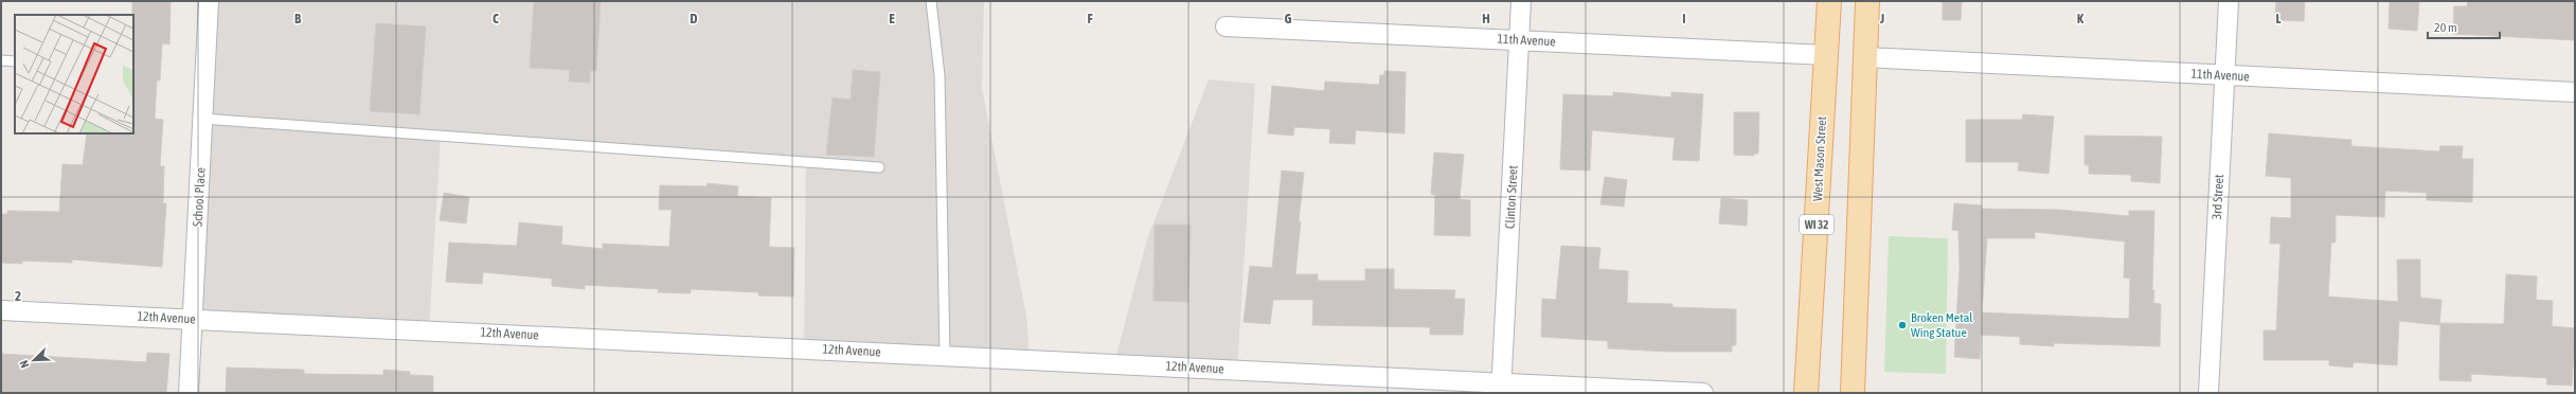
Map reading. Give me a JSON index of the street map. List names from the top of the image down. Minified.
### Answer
{"streets":{"main road":["West Mason Street","WI 32"],"street":["11th Avenue","School Place","Clinton Street","3rd Street","12th Avenue"]},"crossings":[["11th Avenue","West Mason Street"],["11th Avenue","Clinton Street"],["11th Avenue","3rd Street"],["School Place","12th Avenue"],["Clinton Street","12th Avenue"]],"places":["Broken Metal Wing Statue"],"scale_bar":"20 m","north":"bottom left","grid":{"columns":["B","C","D","E","F","G","H","I","J","K","L"],"rows":["2"]}}
